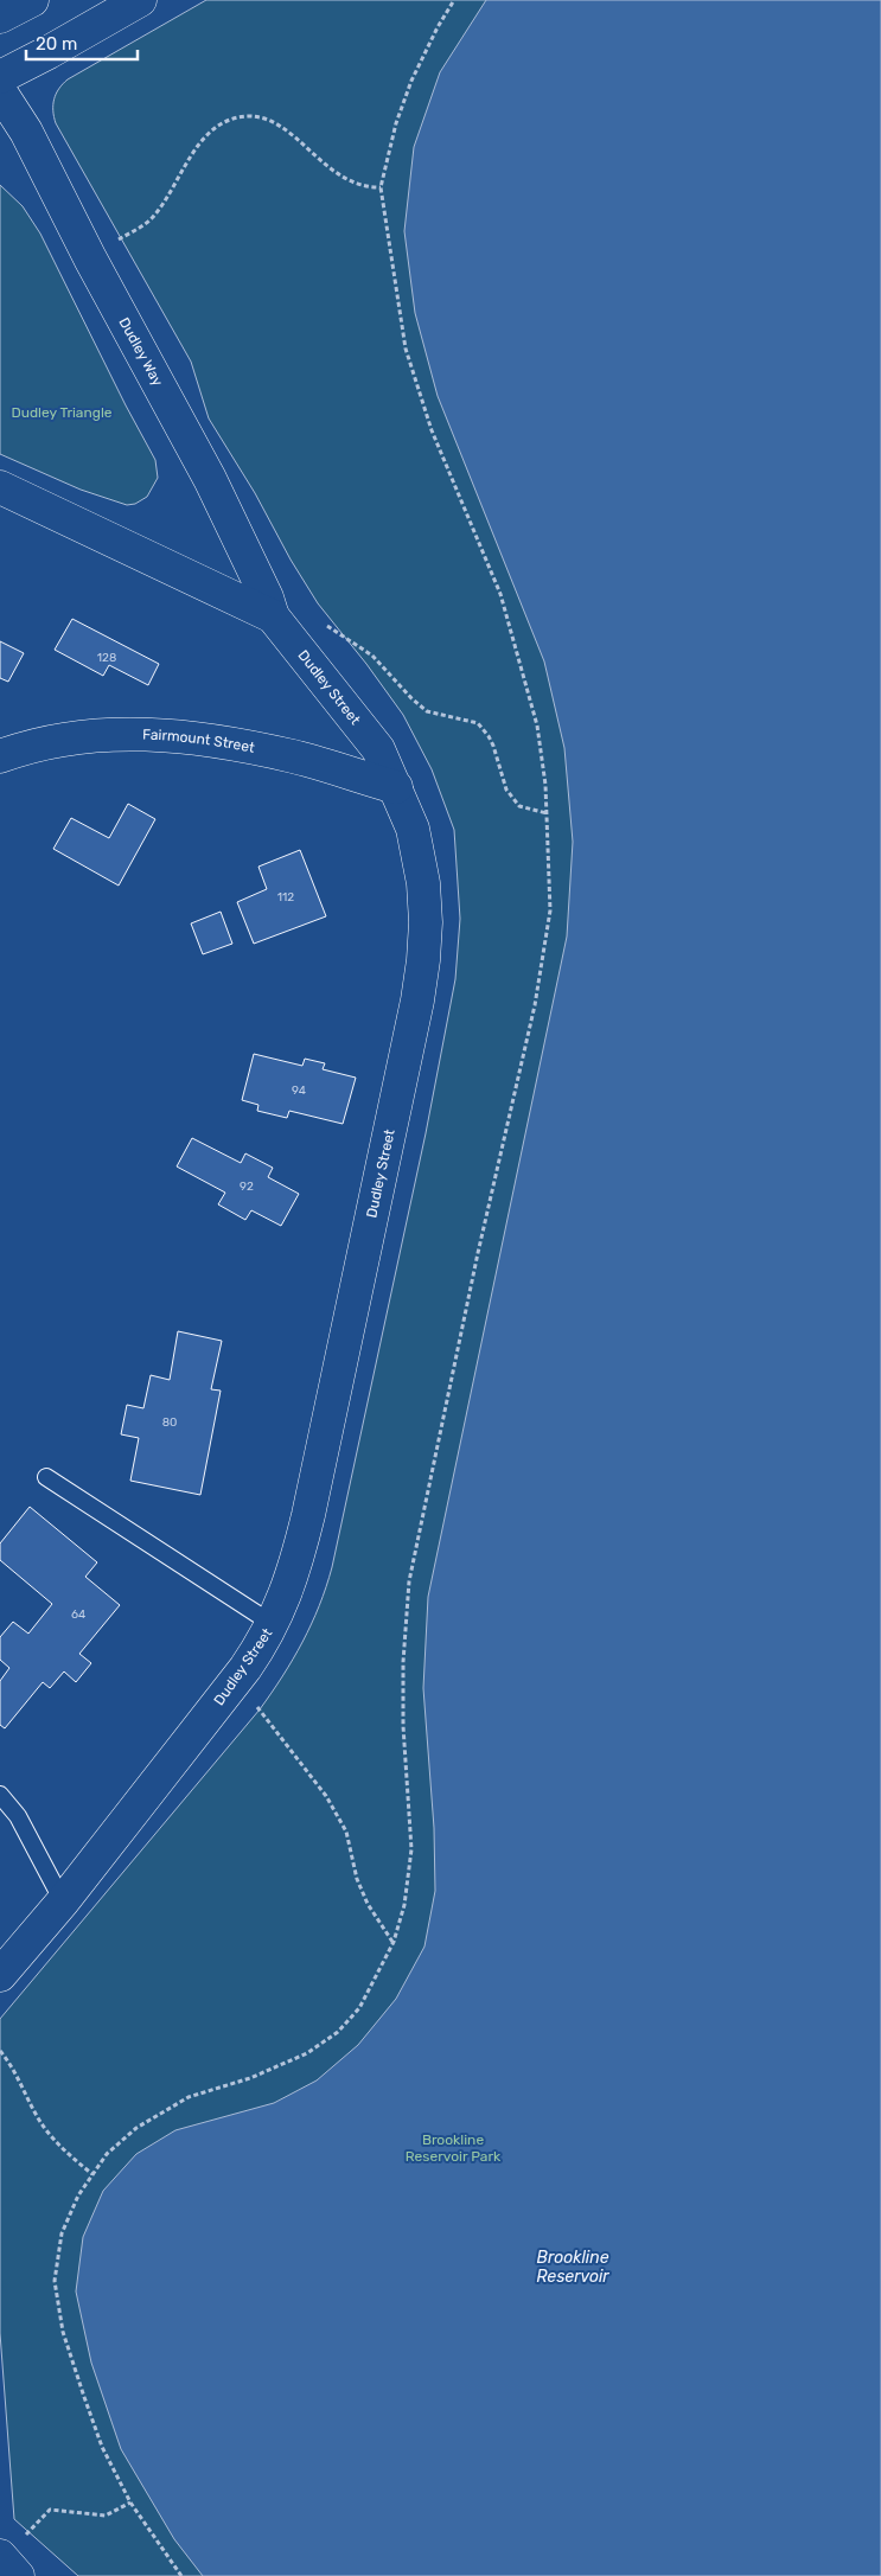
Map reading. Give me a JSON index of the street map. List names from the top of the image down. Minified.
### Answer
{"streets":{"street":["Dudley Way","Dudley Street","Fairmount Street"]},"crossings":[["Dudley Way","Dudley Street"],["Dudley Street","Fairmount Street"]],"water":["Brookline Reservoir"],"parks":["Dudley Triangle","Brookline Reservoir Park"],"house_numbers":["128","112","94","92","80","64"],"scale_bar":"20 m"}
